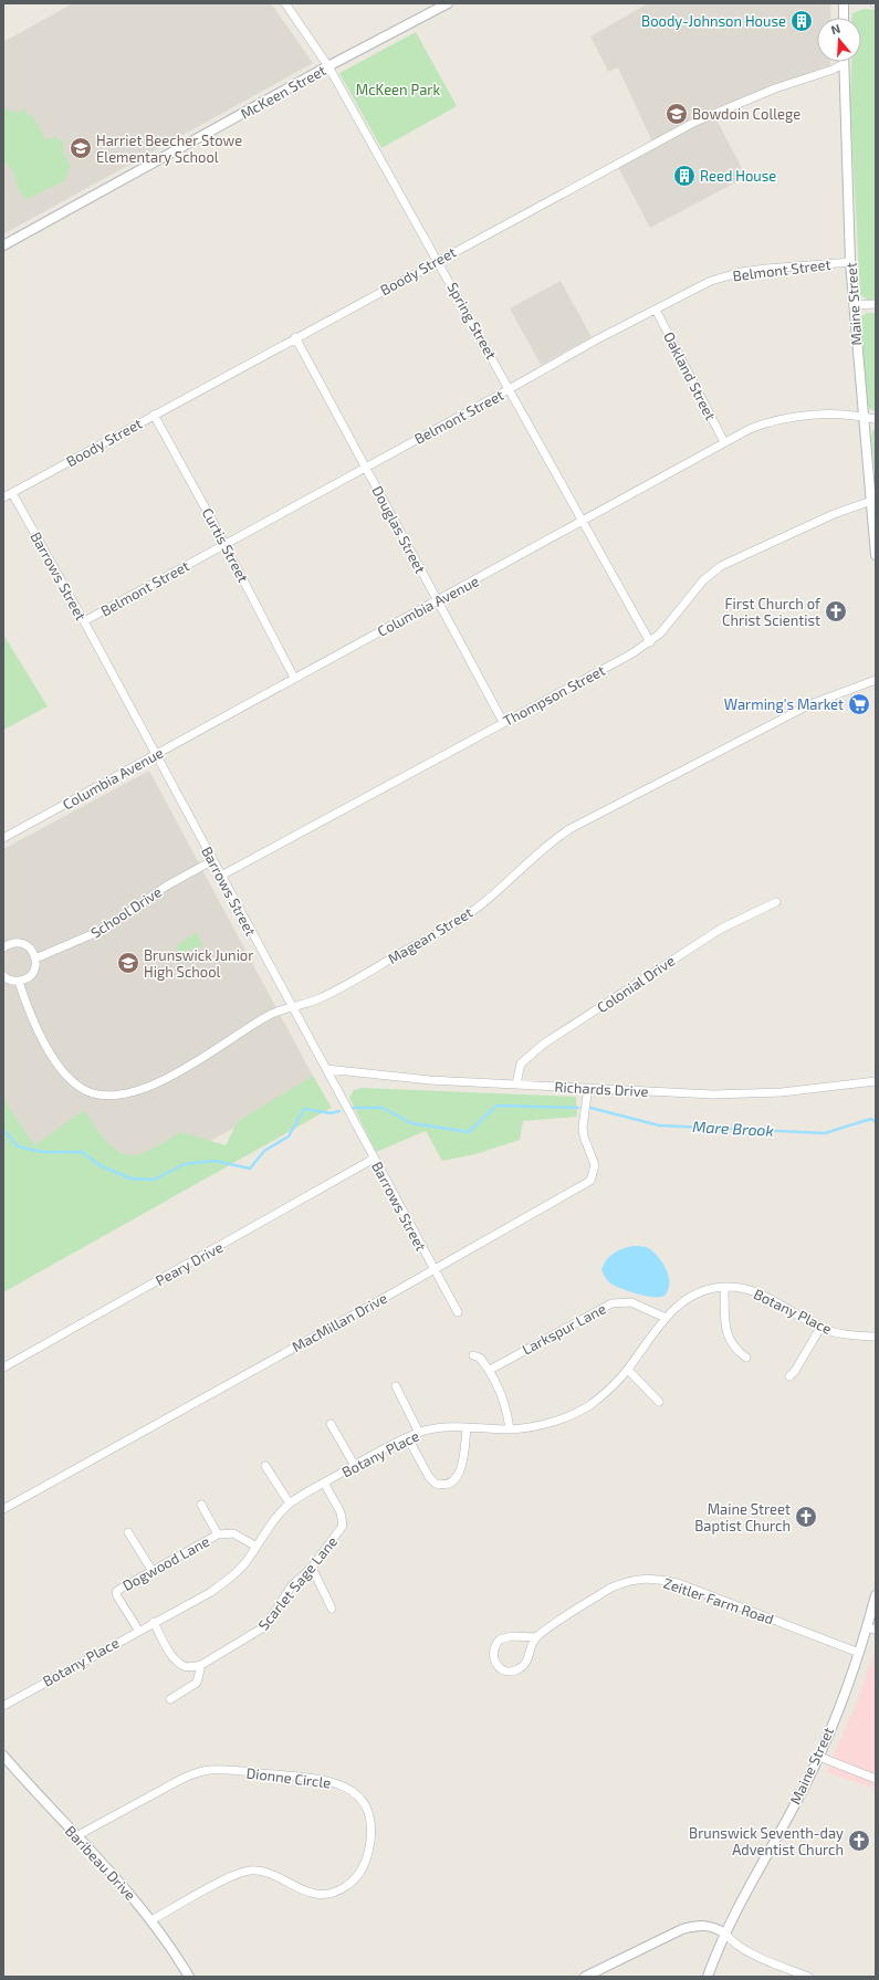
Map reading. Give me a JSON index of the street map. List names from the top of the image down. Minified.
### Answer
{"streets":{"street":["McKeen Street","Belmont Street","Boody Street","Maine Street","Spring Street","Oakland Street","Douglas Street","Curtis Street","Barrows Street","Columbia Avenue","Thompson Street","School Drive","Magean Street","Colonial Drive","Richards Drive","Peary Drive","Botany Place","MacMillan Drive","Larkspur Lane","Dogwood Lane","Scarlet Sage Lane","Zeitler Farm Road","Dionne Circle","Baribeau Drive"]},"crossings":[["McKeen Street","Spring Street"],["Belmont Street","Maine Street"],["Belmont Street","Spring Street"],["Belmont Street","Oakland Street"],["Belmont Street","Douglas Street"],["Belmont Street","Curtis Street"],["Belmont Street","Barrows Street"],["Boody Street","Maine Street"],["Boody Street","Spring Street"],["Boody Street","Douglas Street"],["Boody Street","Curtis Street"],["Boody Street","Barrows Street"],["Maine Street","Columbia Avenue"],["Maine Street","Thompson Street"],["Maine Street","Zeitler Farm Road"],["Spring Street","Columbia Avenue"],["Spring Street","Thompson Street"],["Oakland Street","Columbia Avenue"],["Douglas Street","Columbia Avenue"],["Douglas Street","Thompson Street"],["Curtis Street","Columbia Avenue"],["Barrows Street","Columbia Avenue"],["Barrows Street","Thompson Street"],["Barrows Street","School Drive"],["Barrows Street","Magean Street"],["Barrows Street","Richards Drive"],["Barrows Street","Peary Drive"],["Barrows Street","MacMillan Drive"],["Colonial Drive","Richards Drive"],["Richards Drive","MacMillan Drive"],["Botany Place","Larkspur Lane"],["Botany Place","Dogwood Lane"],["Botany Place","Scarlet Sage Lane"],["Dionne Circle","Baribeau Drive"]],"water":["Mare Brook"],"parks":["McKeen Park"],"places":{"building":["Boody-Johnson House","Reed House"],"school or university":["Bowdoin College","Harriet Beecher Stowe Elementary School","Brunswick Junior High School"],"church":["First Church of Christ Scientist","Maine Street Baptist Church","Brunswick Seventh-day Adventist Church"],"supermarket":["Warming's Market"]},"north":"top"}
